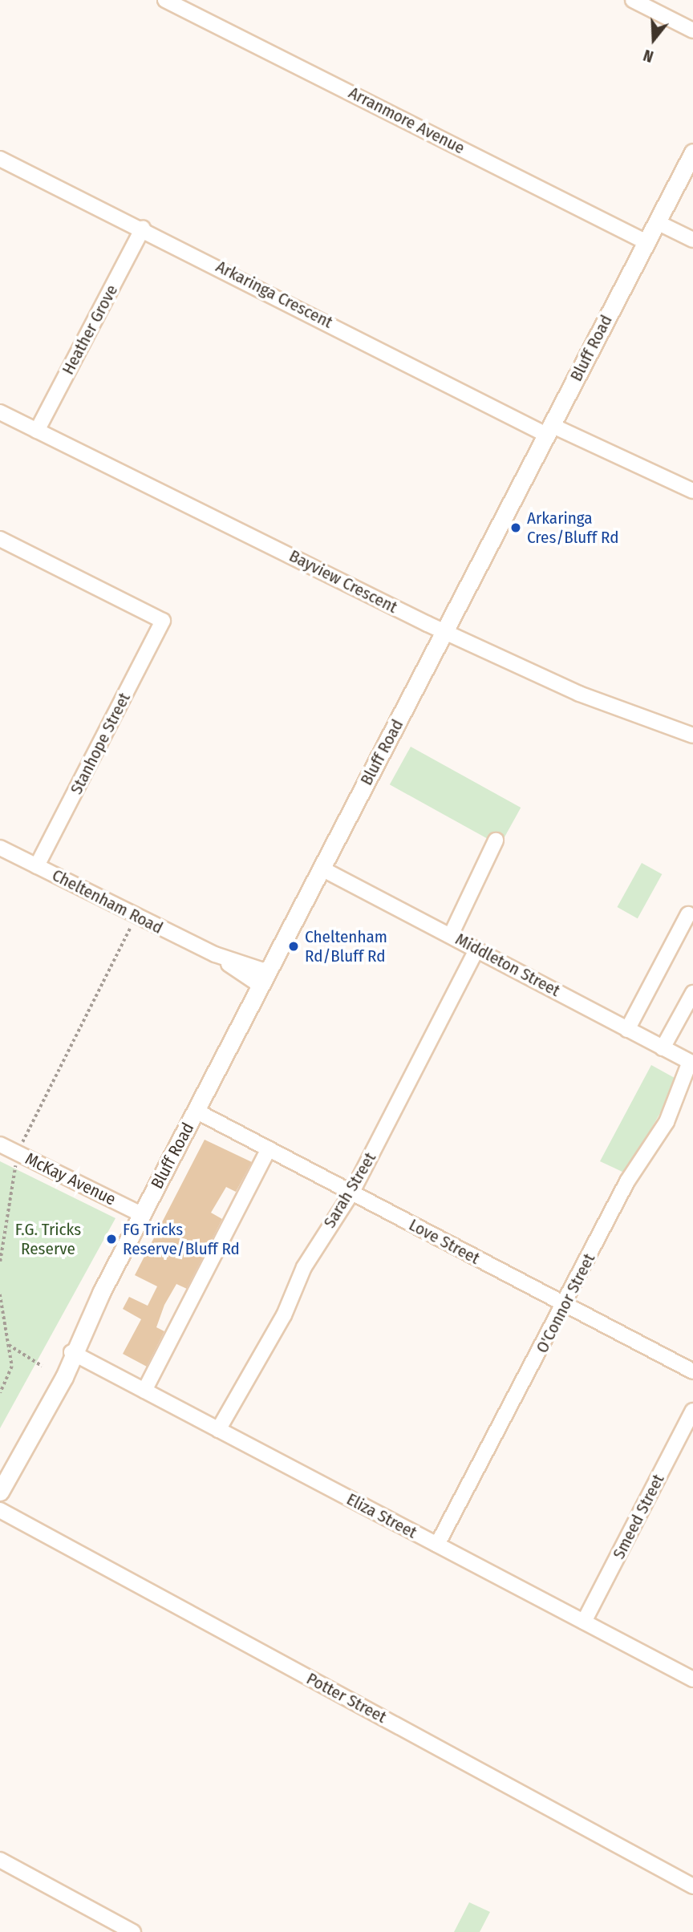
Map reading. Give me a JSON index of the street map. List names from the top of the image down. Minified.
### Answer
{"streets":{"main road":["Bluff Road"],"street":["Arranmore Avenue","Arkaringa Crescent","Heather Grove","Bayview Crescent","Stanhope Street","Cheltenham Road","Middleton Street","McKay Avenue","Sarah Street","Love Street","O'Connor Street","Eliza Street","Smeed Street","Potter Street"]},"crossings":[["Arranmore Avenue","Bluff Road"],["Arkaringa Crescent","Heather Grove"],["Arkaringa Crescent","Bluff Road"],["Heather Grove","Bayview Crescent"],["Bluff Road","Bayview Crescent"],["Bluff Road","Cheltenham Road"],["Bluff Road","Middleton Street"],["Bluff Road","McKay Avenue"],["Bluff Road","Love Street"],["Bluff Road","Eliza Street"],["Stanhope Street","Cheltenham Road"],["Middleton Street","Sarah Street"],["Middleton Street","O'Connor Street"],["Sarah Street","Love Street"],["Sarah Street","Eliza Street"],["Love Street","O'Connor Street"],["O'Connor Street","Eliza Street"],["Eliza Street","Smeed Street"]],"parks":["F.G. Tricks Reserve"],"places":["Arkaringa Cres/Bluff Rd","Cheltenham Rd/Bluff Rd","FG Tricks Reserve/Bluff Rd"],"north":"bottom"}
